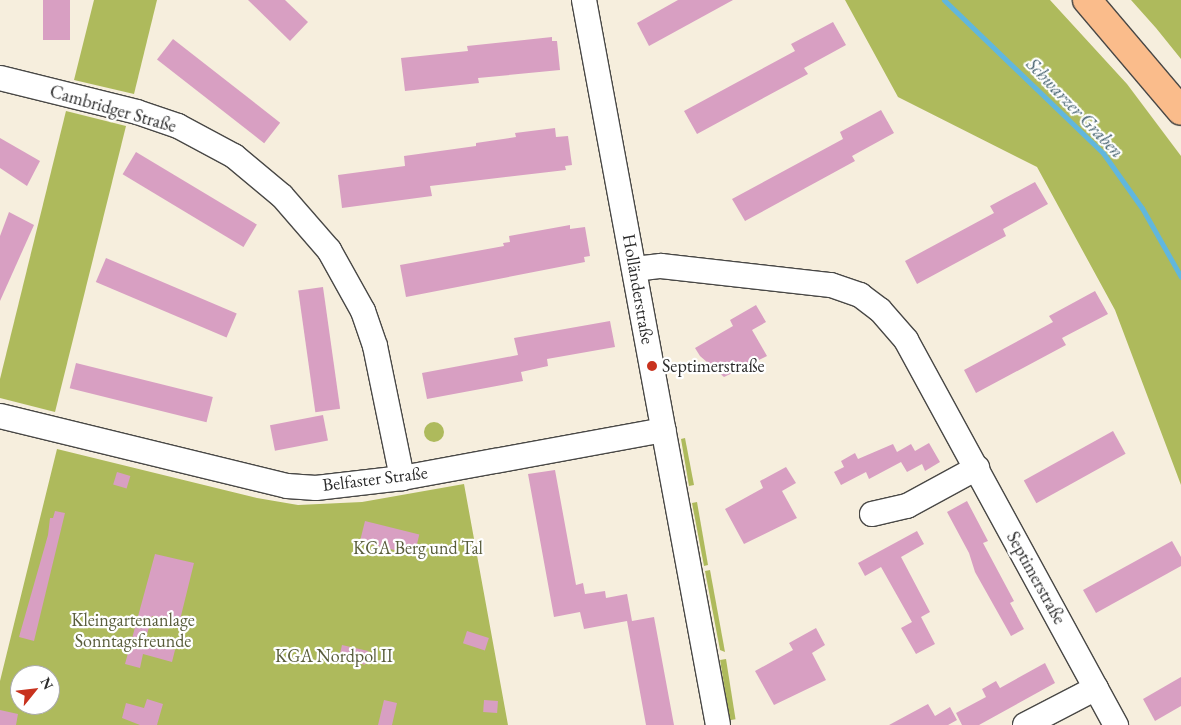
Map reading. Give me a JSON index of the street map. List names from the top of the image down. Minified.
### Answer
{"streets":{"street":["Cambridger Straße","Holländerstraße","Belfaster Straße","Septimerstraße"]},"crossings":[["Cambridger Straße","Belfaster Straße"],["Holländerstraße","Belfaster Straße"],["Holländerstraße","Septimerstraße"]],"water":["Schwarzer Graben"],"parks":["KGA Berg und Tal","Kleingartenanlage Sonntagsfreunde","KGA Nordpol II"],"places":["Septimerstraße"],"north":"top right"}
